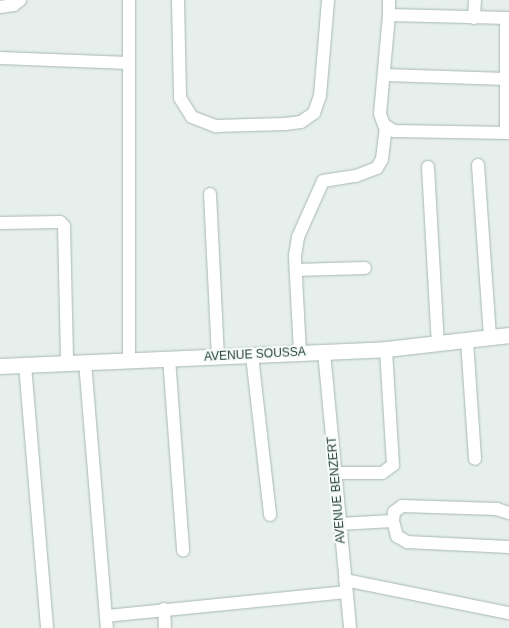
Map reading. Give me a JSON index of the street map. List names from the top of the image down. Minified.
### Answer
{"streets":{"street":["AVENUE SOUSSA","AVENUE BENZERT"]},"crossings":[["AVENUE SOUSSA","AVENUE BENZERT"]]}
